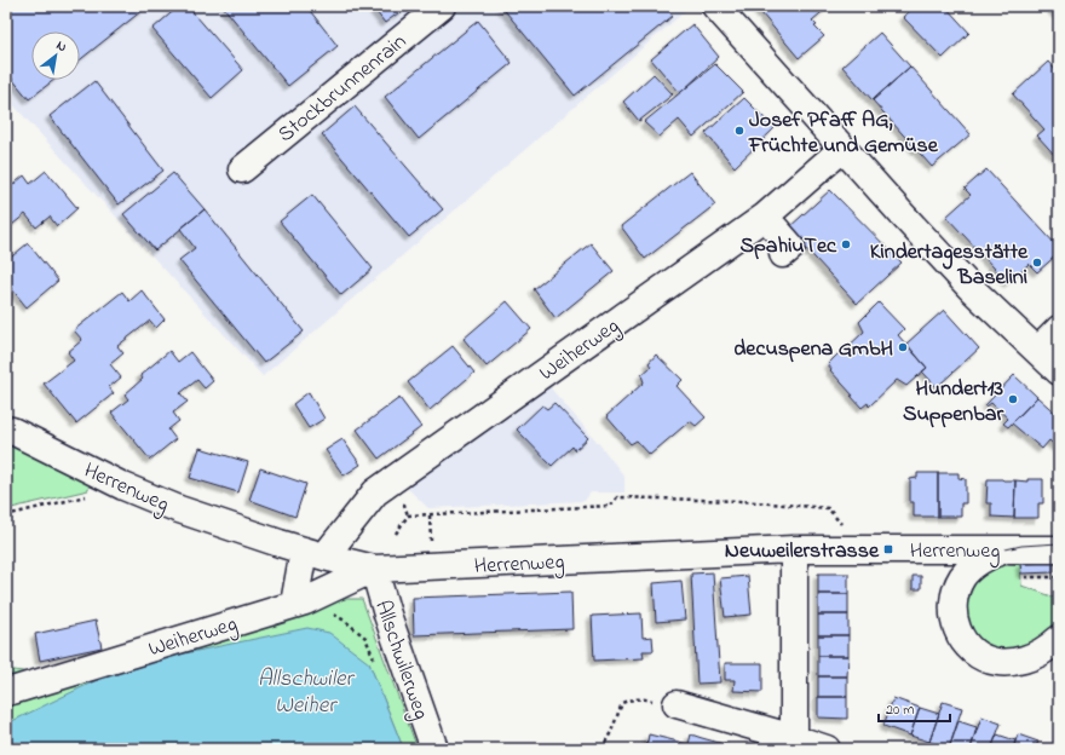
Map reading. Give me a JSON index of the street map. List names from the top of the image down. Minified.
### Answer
{"streets":{"street":["Stockbrunnenrain","Weiherweg","Herrenweg","Allschwilerweg"]},"crossings":[["Weiherweg","Herrenweg"],["Weiherweg","Allschwilerweg"],["Herrenweg","Allschwilerweg"]],"water":["Allschwiler Weiher"],"places":{"other":["Josef Pfaff AG, Früchte und Gemüse","SpahiuTec","Kindertagesstätte Baselini","decuspena GmbH","Hundert13 Suppenbar"],"transit":["Neuweilerstrasse"]},"scale_bar":"20 m","north":"top right"}
